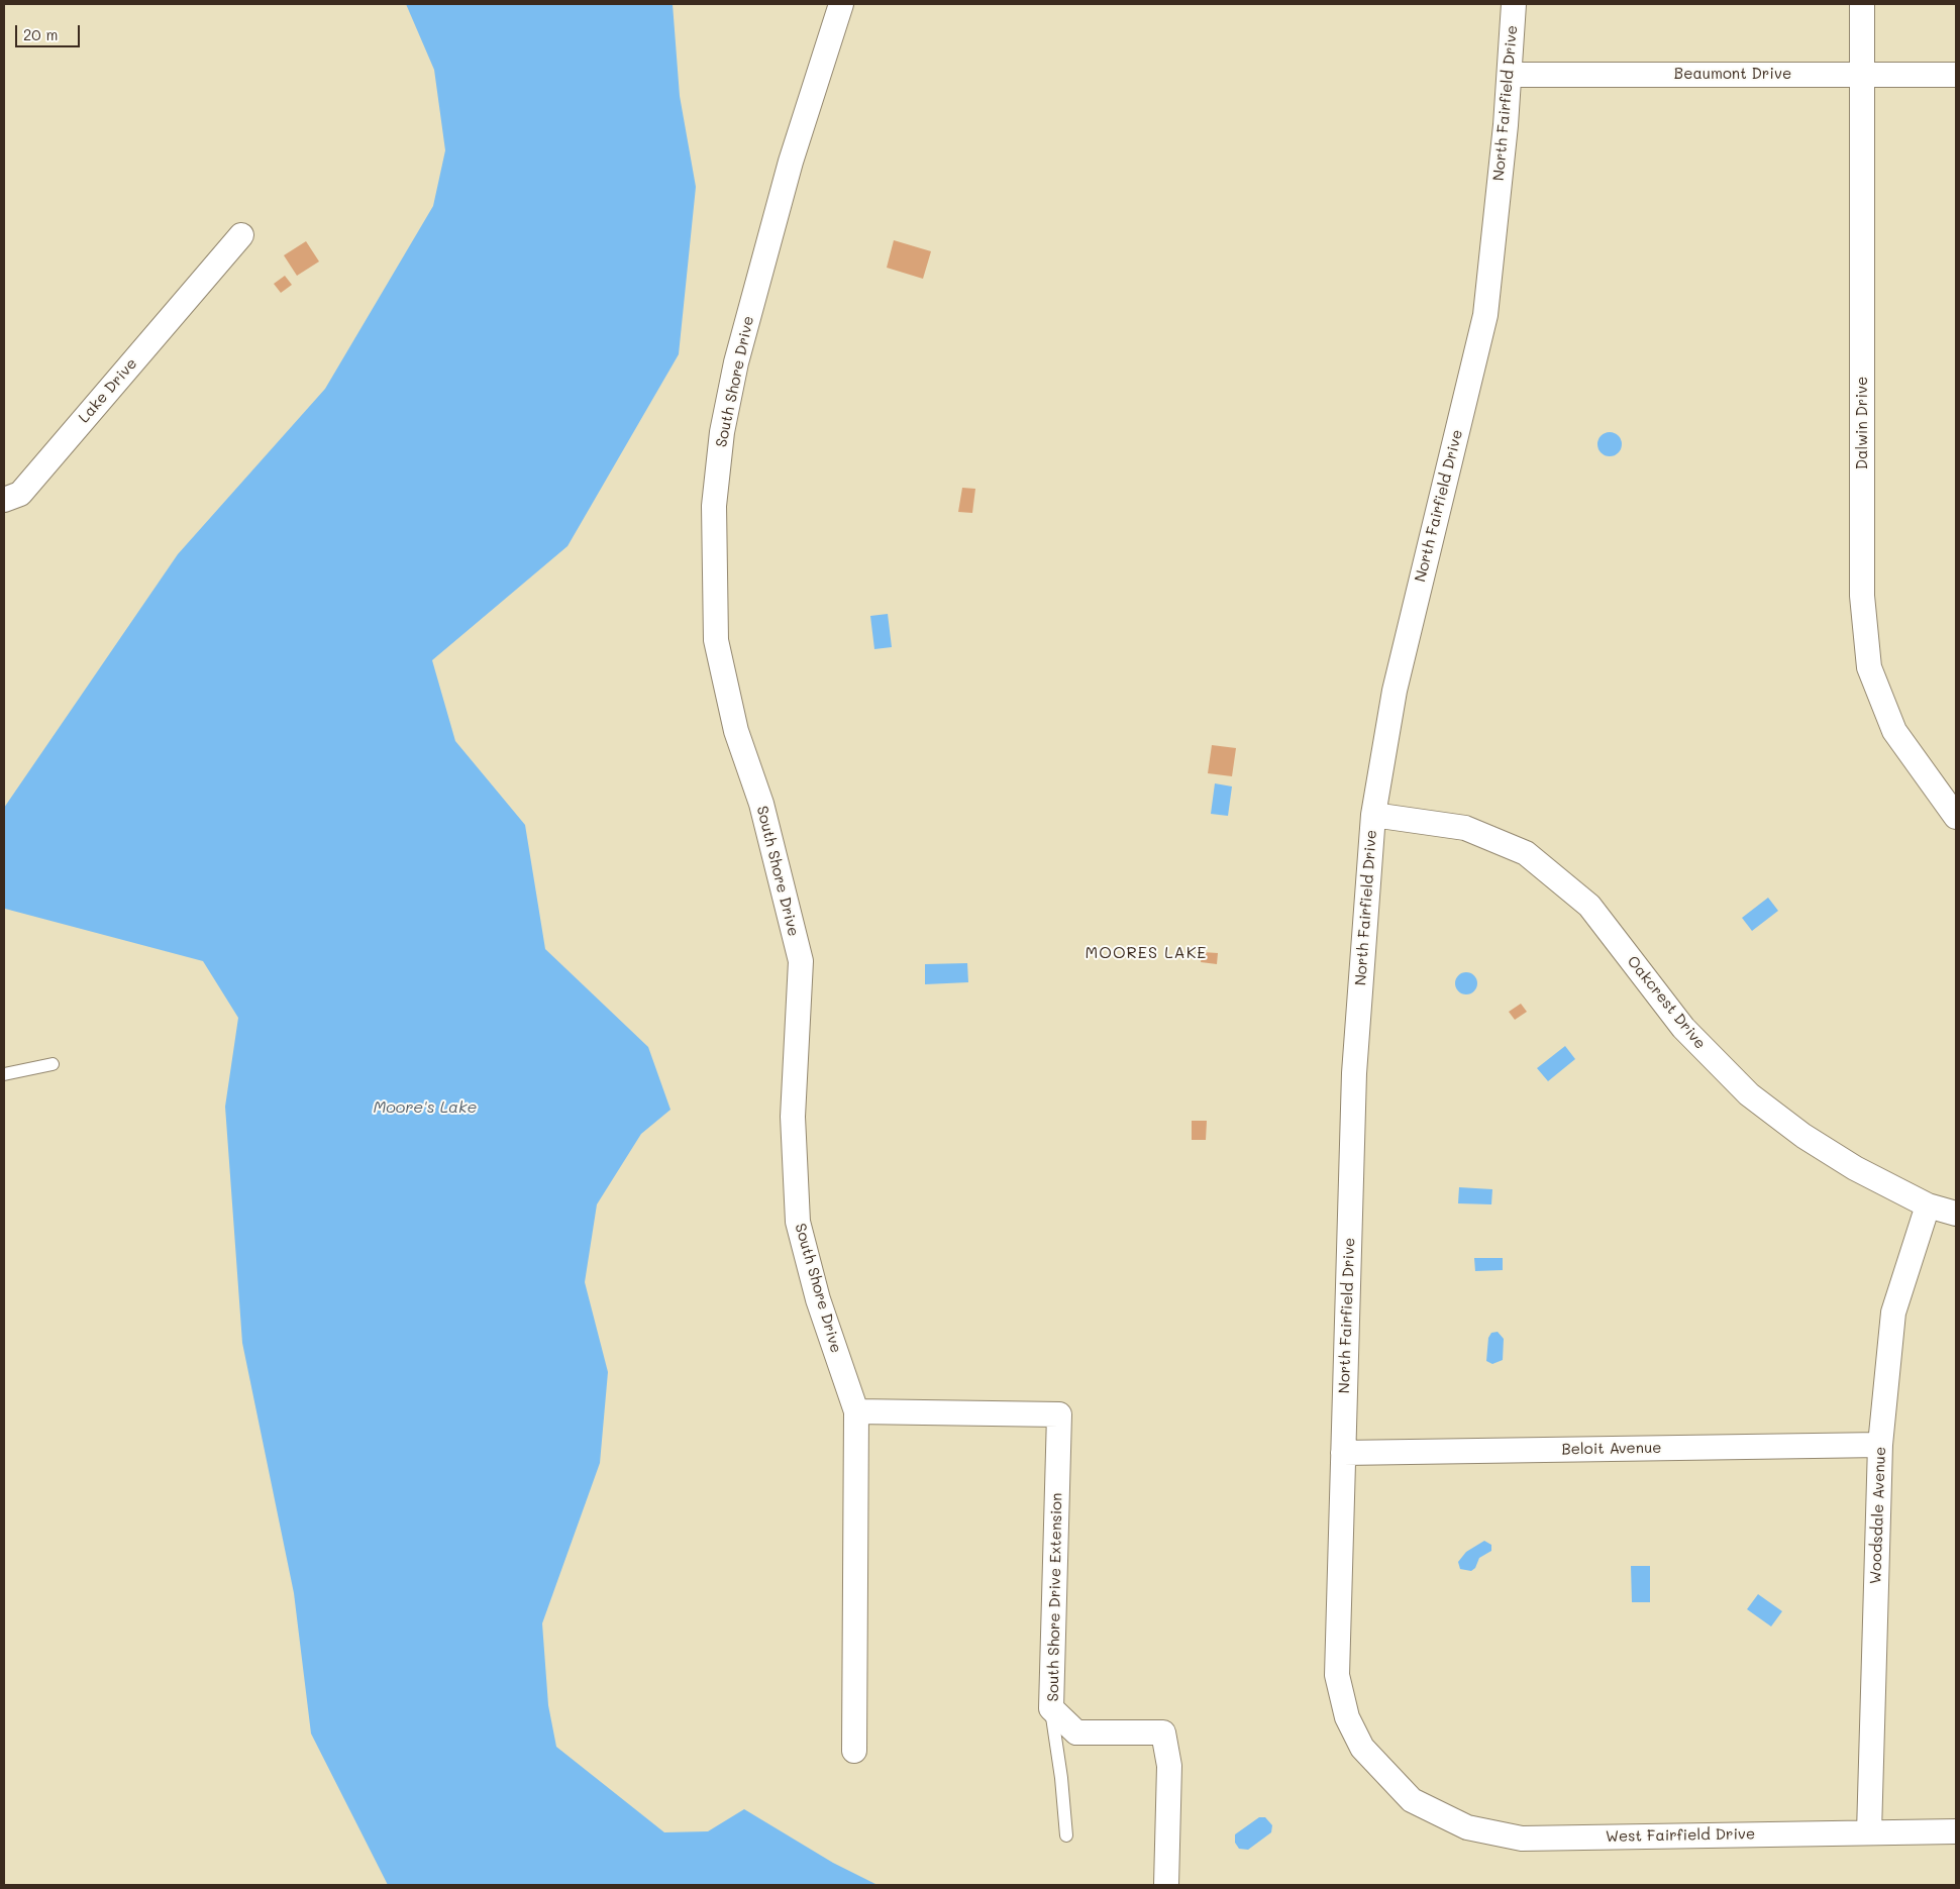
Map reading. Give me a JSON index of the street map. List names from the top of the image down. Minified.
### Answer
{"streets":{"street":["Beaumont Drive","North Fairfield Drive","South Shore Drive","Lake Drive","Dalwin Drive","Oakcrest Drive","Beloit Avenue","Woodsdale Avenue","South Shore Drive Extension","West Fairfield Drive"]},"crossings":[["Beaumont Drive","North Fairfield Drive"],["Beaumont Drive","Dalwin Drive"],["North Fairfield Drive","Oakcrest Drive"],["North Fairfield Drive","Beloit Avenue"],["North Fairfield Drive","West Fairfield Drive"],["South Shore Drive","South Shore Drive Extension"],["Oakcrest Drive","Woodsdale Avenue"],["Beloit Avenue","Woodsdale Avenue"],["Woodsdale Avenue","West Fairfield Drive"]],"districts":["MOORES LAKE"],"water":["Moore's Lake"],"scale_bar":"20 m"}
